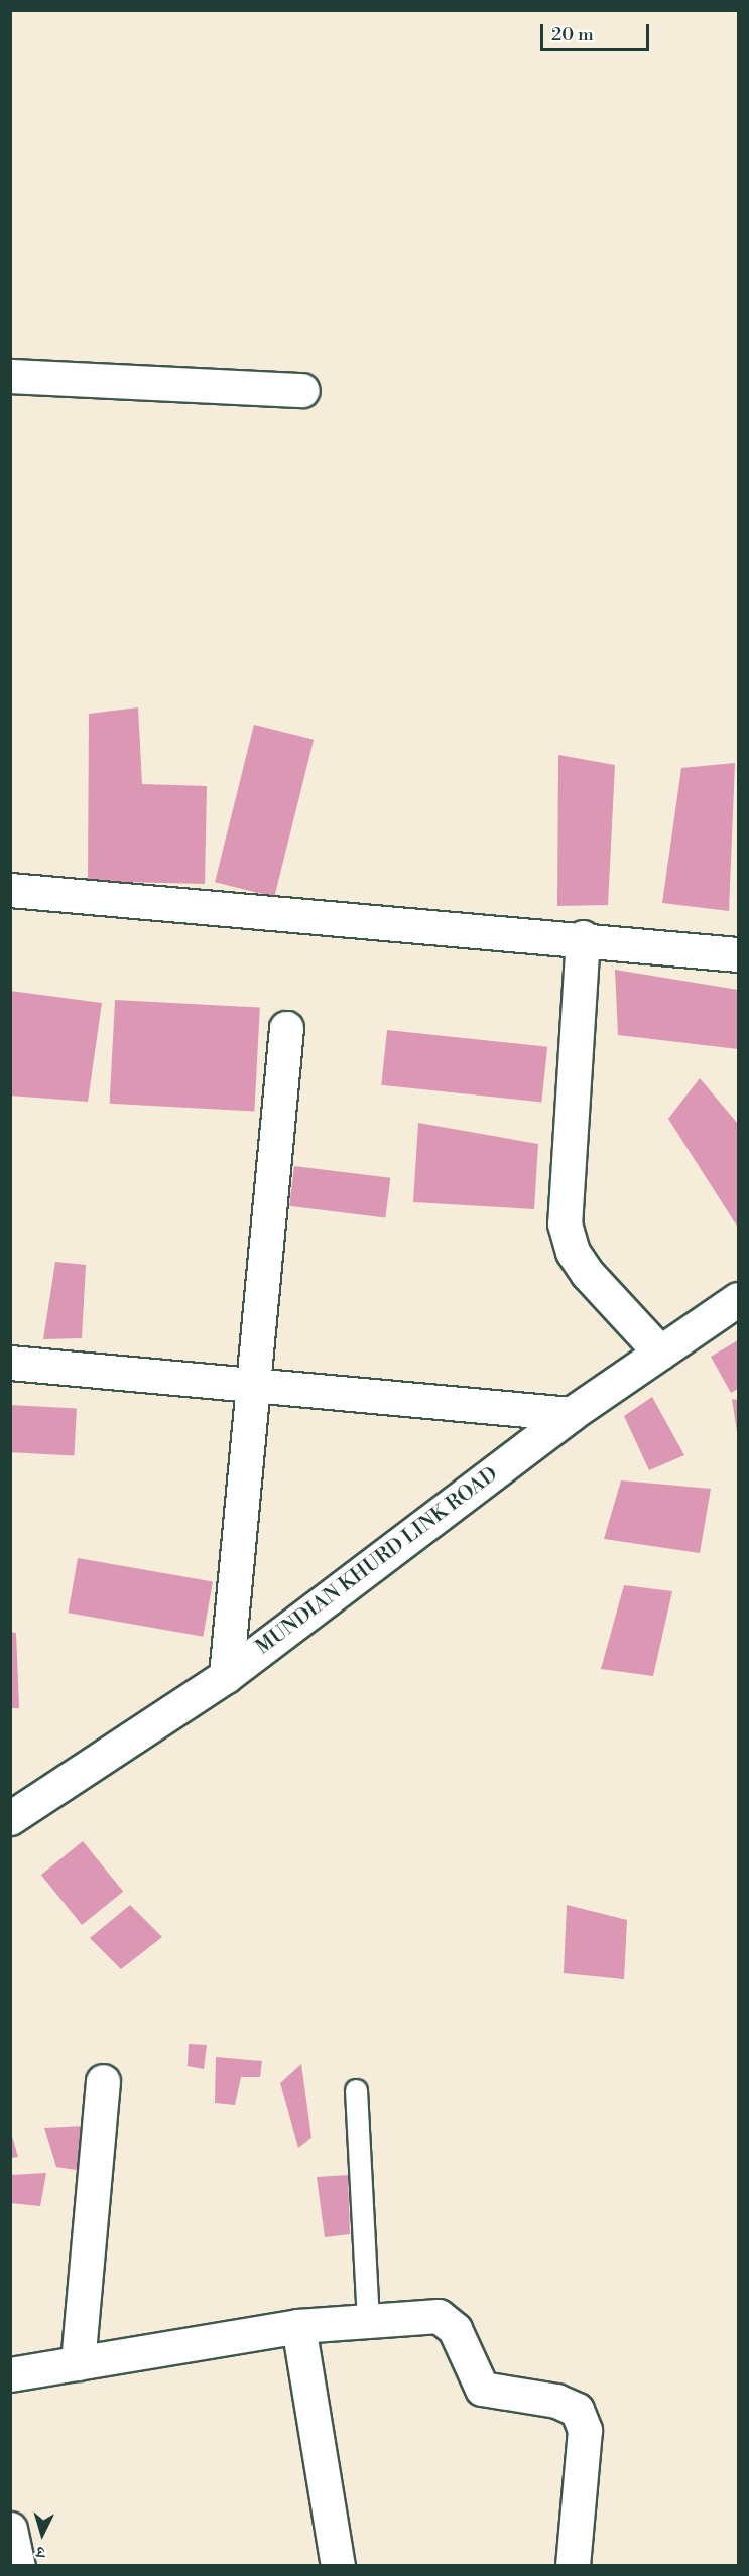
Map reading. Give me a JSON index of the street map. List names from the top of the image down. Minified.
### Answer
{"streets":{"street":["MUNDIAN KHURD LINK ROAD"]},"scale_bar":"20 m","north":"bottom"}
